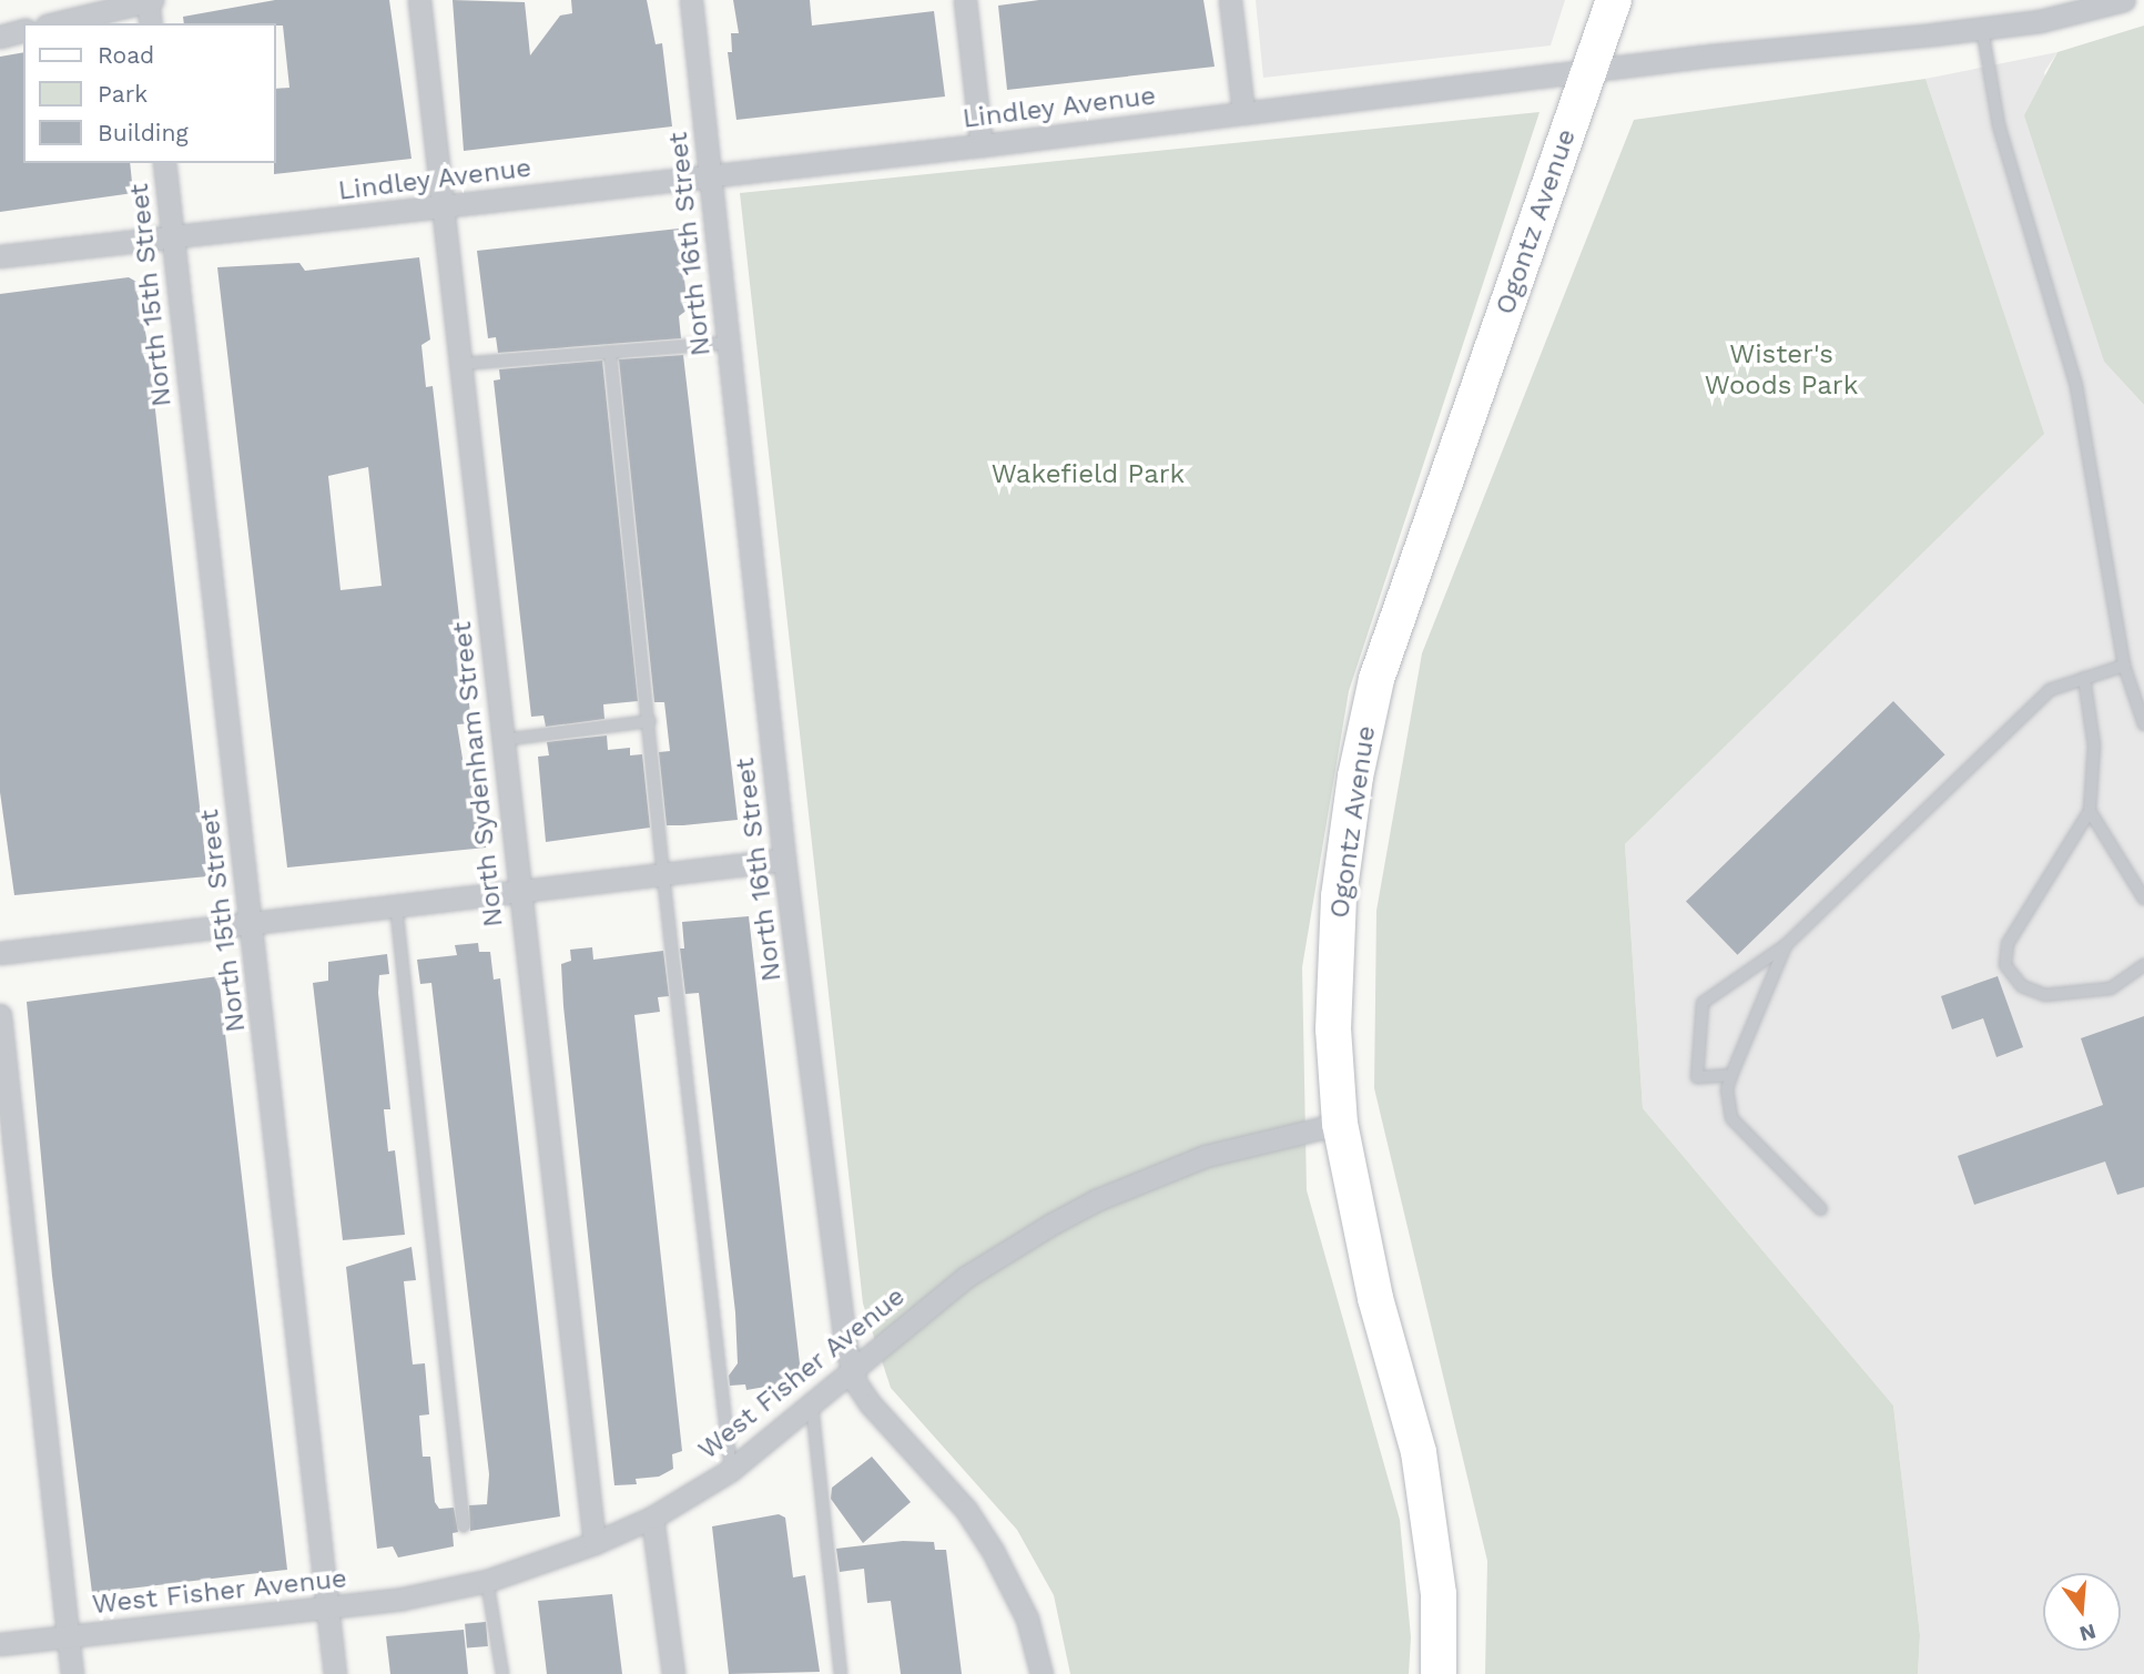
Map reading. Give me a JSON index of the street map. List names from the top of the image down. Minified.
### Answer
{"streets":{"main road":["Ogontz Avenue"],"street":["Lindley Avenue","North 16th Street","North 15th Street","North Sydenham Street","West Fisher Avenue"]},"crossings":[["Lindley Avenue","Ogontz Avenue"],["Lindley Avenue","North 16th Street"],["Lindley Avenue","North 15th Street"],["Lindley Avenue","North Sydenham Street"],["Ogontz Avenue","West Fisher Avenue"],["North 16th Street","West Fisher Avenue"],["North 15th Street","West Fisher Avenue"],["North Sydenham Street","West Fisher Avenue"]],"parks":["Wister's Woods Park","Wakefield Park"],"legend":["Road","Park","Building"],"north":"bottom"}
